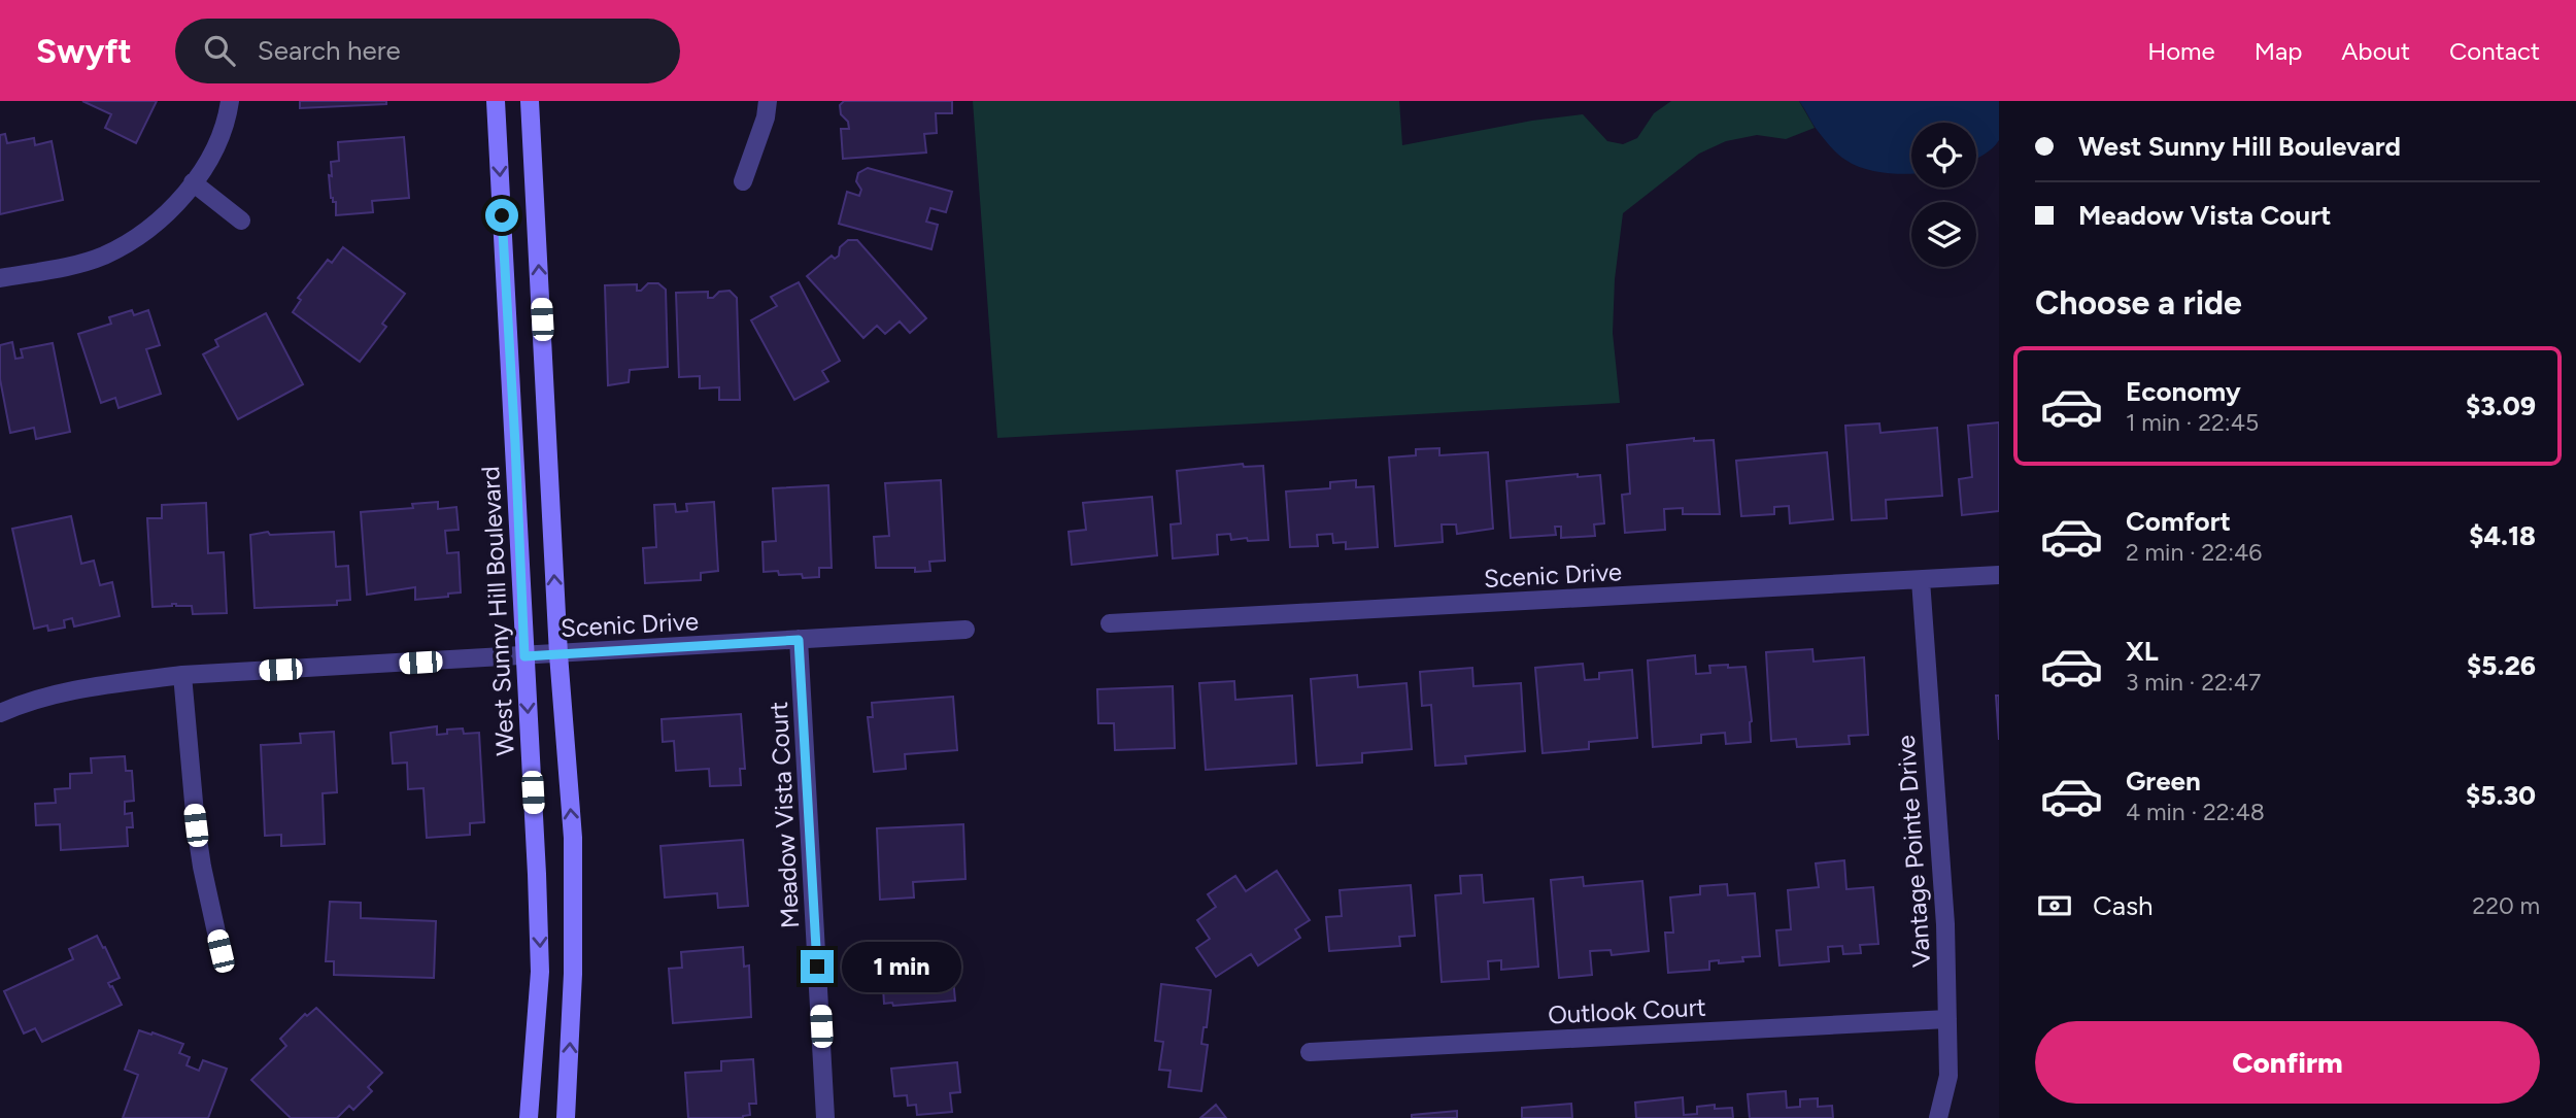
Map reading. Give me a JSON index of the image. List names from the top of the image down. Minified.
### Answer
{"streets":{"street":["Scenic Drive","West Sunny Hill Boulevard","Meadow Vista Court","Vantage Pointe Drive","Outlook Court"]},"crossings":[["Scenic Drive","West Sunny Hill Boulevard"],["Scenic Drive","Meadow Vista Court"],["Scenic Drive","Vantage Pointe Drive"],["Vantage Pointe Drive","Outlook Court"]],"page":{"header":"Swyft","search":"Search here","nav":["Home","Map","About","Contact"],"banner":["West Sunny Hill Boulevard","Meadow Vista Court"],"heading":"Choose a ride","list":[{"name":"Economy","note":"1 min · 22:45","value":"$3.09"},{"name":"Comfort","note":"2 min · 22:46","value":"$4.18"},{"name":"XL","note":"3 min · 22:47","value":"$5.26"},{"name":"Green","note":"4 min · 22:48","value":"$5.30"}],"pay":["Cash","220 m"],"bubble":"1 min","buttons":"Confirm"}}
